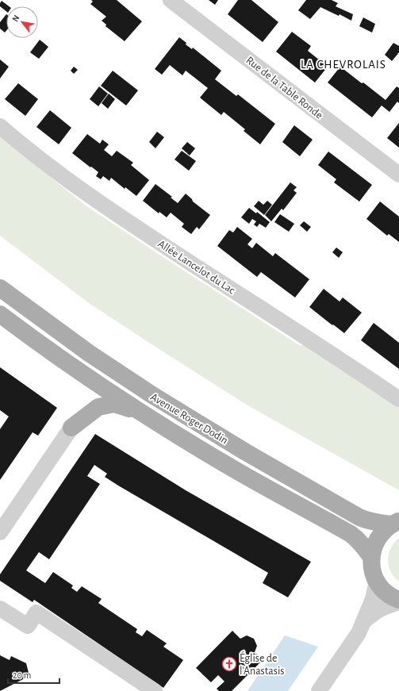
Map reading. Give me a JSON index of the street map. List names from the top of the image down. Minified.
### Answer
{"streets":{"main road":["Avenue Roger Dodin"],"street":["Rue de la Table Ronde","Allée Lancelot du Lac"]},"districts":["LA CHEVROLAIS"],"places":{"church":["Église de l’Anastasis"]},"scale_bar":"20 m","north":"top left"}
